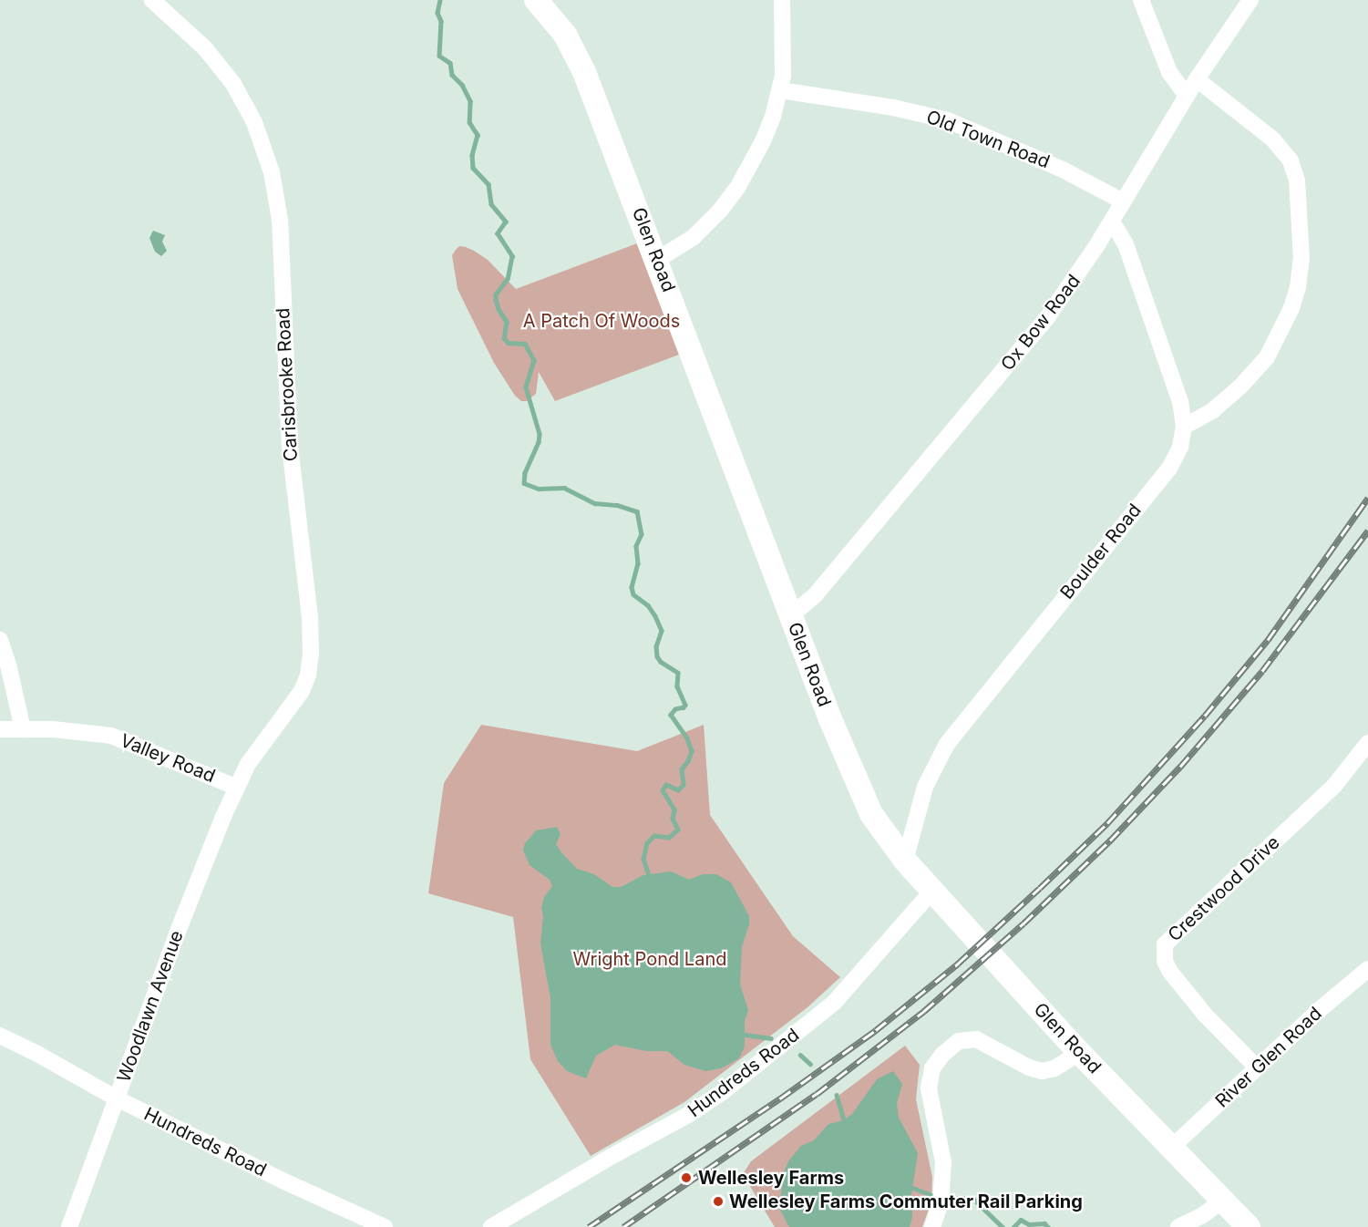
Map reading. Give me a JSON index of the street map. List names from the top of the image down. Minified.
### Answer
{"streets":{"street":["Old Town Road","Glen Road","Ox Bow Road","Carisbrooke Road","Boulder Road","Valley Road","Crestwood Drive","Woodlawn Avenue","River Glen Road","Hundreds Road"]},"crossings":[["Old Town Road","Ox Bow Road"],["Glen Road","Ox Bow Road"],["Glen Road","Boulder Road"],["Glen Road","River Glen Road"],["Glen Road","Hundreds Road"],["Ox Bow Road","Boulder Road"],["Carisbrooke Road","Valley Road"],["Carisbrooke Road","Woodlawn Avenue"],["Valley Road","Woodlawn Avenue"],["Crestwood Drive","River Glen Road"],["Woodlawn Avenue","Hundreds Road"]],"parks":["A Patch Of Woods","Wright Pond Land"],"places":["Wellesley Farms","Wellesley Farms Commuter Rail Parking"]}
